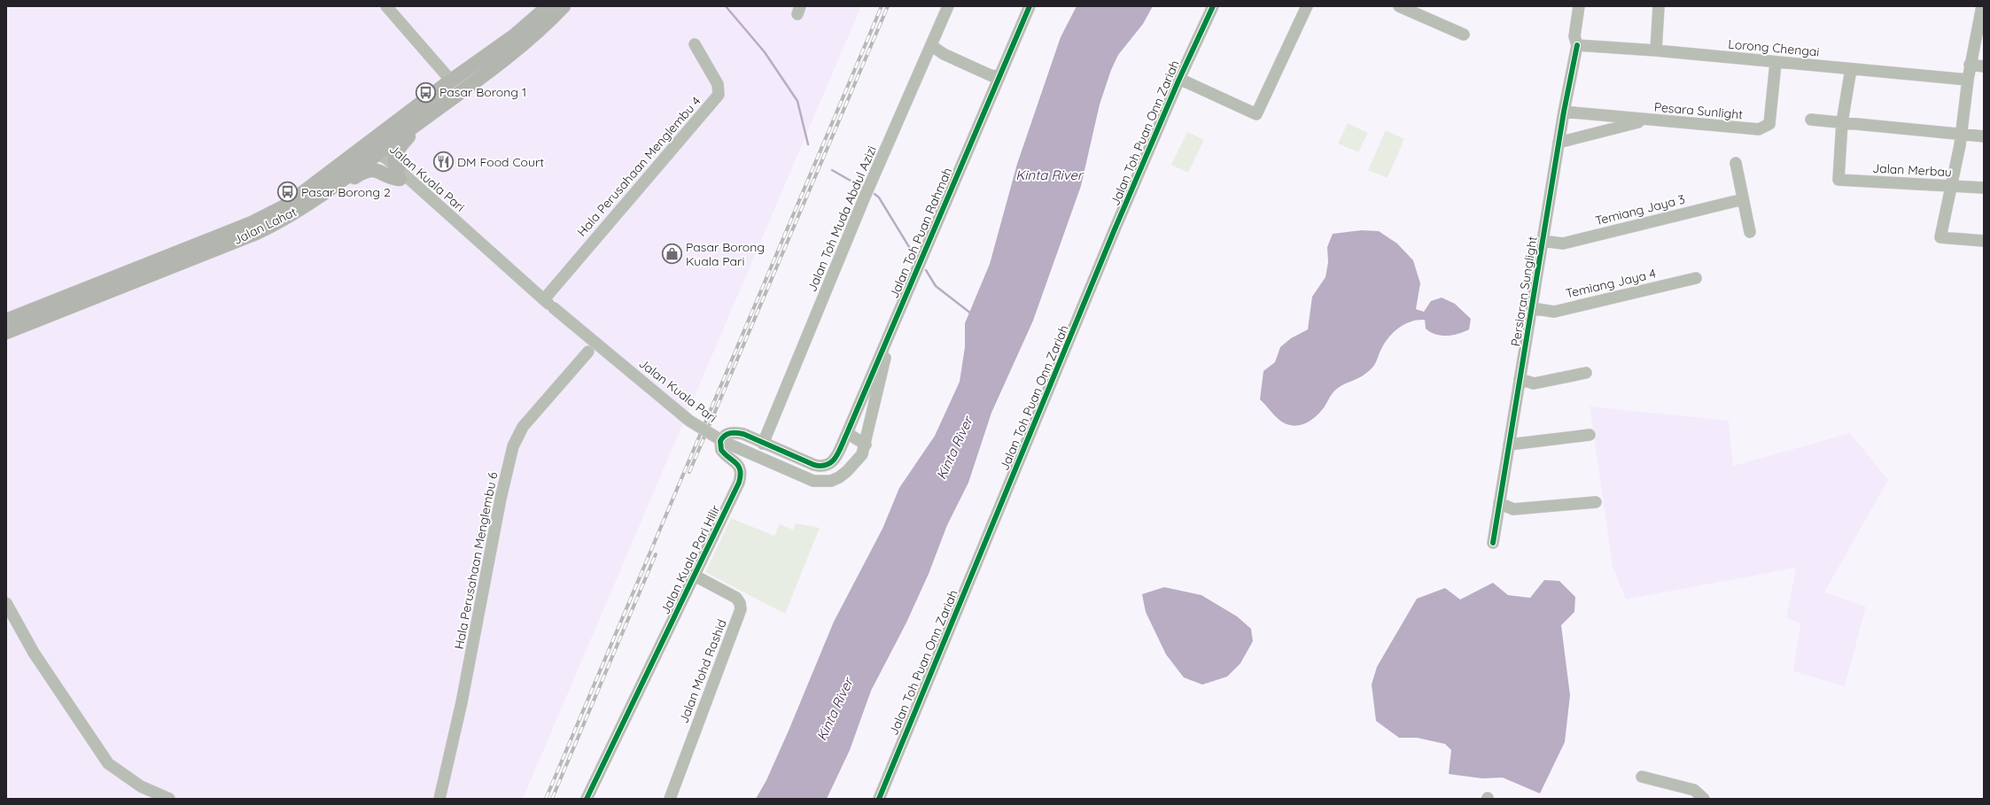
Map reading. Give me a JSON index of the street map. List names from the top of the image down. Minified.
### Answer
{"streets":{"main road":["Jalan Lahat"],"street":["Lorong Chengai","Pesara Sunlight","Jalan Toh Puan Onn Zariah","Hala Perusahaan Menglembu 4","Jalan Merbau","Jalan Kuala Pari","Temiang Jaya 3","Jalan Toh Muda Abdul Azizi","Jalan Toh Puan Rahmah","Temiang Jaya 4","Persiaran Sunglight","Jalan Kuala Pari Hilir","Hala Perusahaan Menglembu 6","Jalan Mohd Rashid"]},"crossings":[["Lorong Chengai","Pesara Sunlight"],["Lorong Chengai","Persiaran Sunglight"],["Pesara Sunlight","Persiaran Sunglight"],["Hala Perusahaan Menglembu 4","Jalan Kuala Pari"],["Jalan Kuala Pari","Jalan Toh Puan Rahmah"],["Temiang Jaya 3","Persiaran Sunglight"],["Jalan Toh Muda Abdul Azizi","Jalan Kuala Pari Hilir"],["Jalan Toh Puan Rahmah","Jalan Kuala Pari Hilir"],["Temiang Jaya 4","Persiaran Sunglight"],["Jalan Kuala Pari Hilir","Jalan Mohd Rashid"]],"water":["Kinta River"],"places":{"bus stop":["Pasar Borong 1","Pasar Borong 2"],"restaurant":["DM Food Court"],"shop":["Pasar Borong Kuala Pari"]}}
